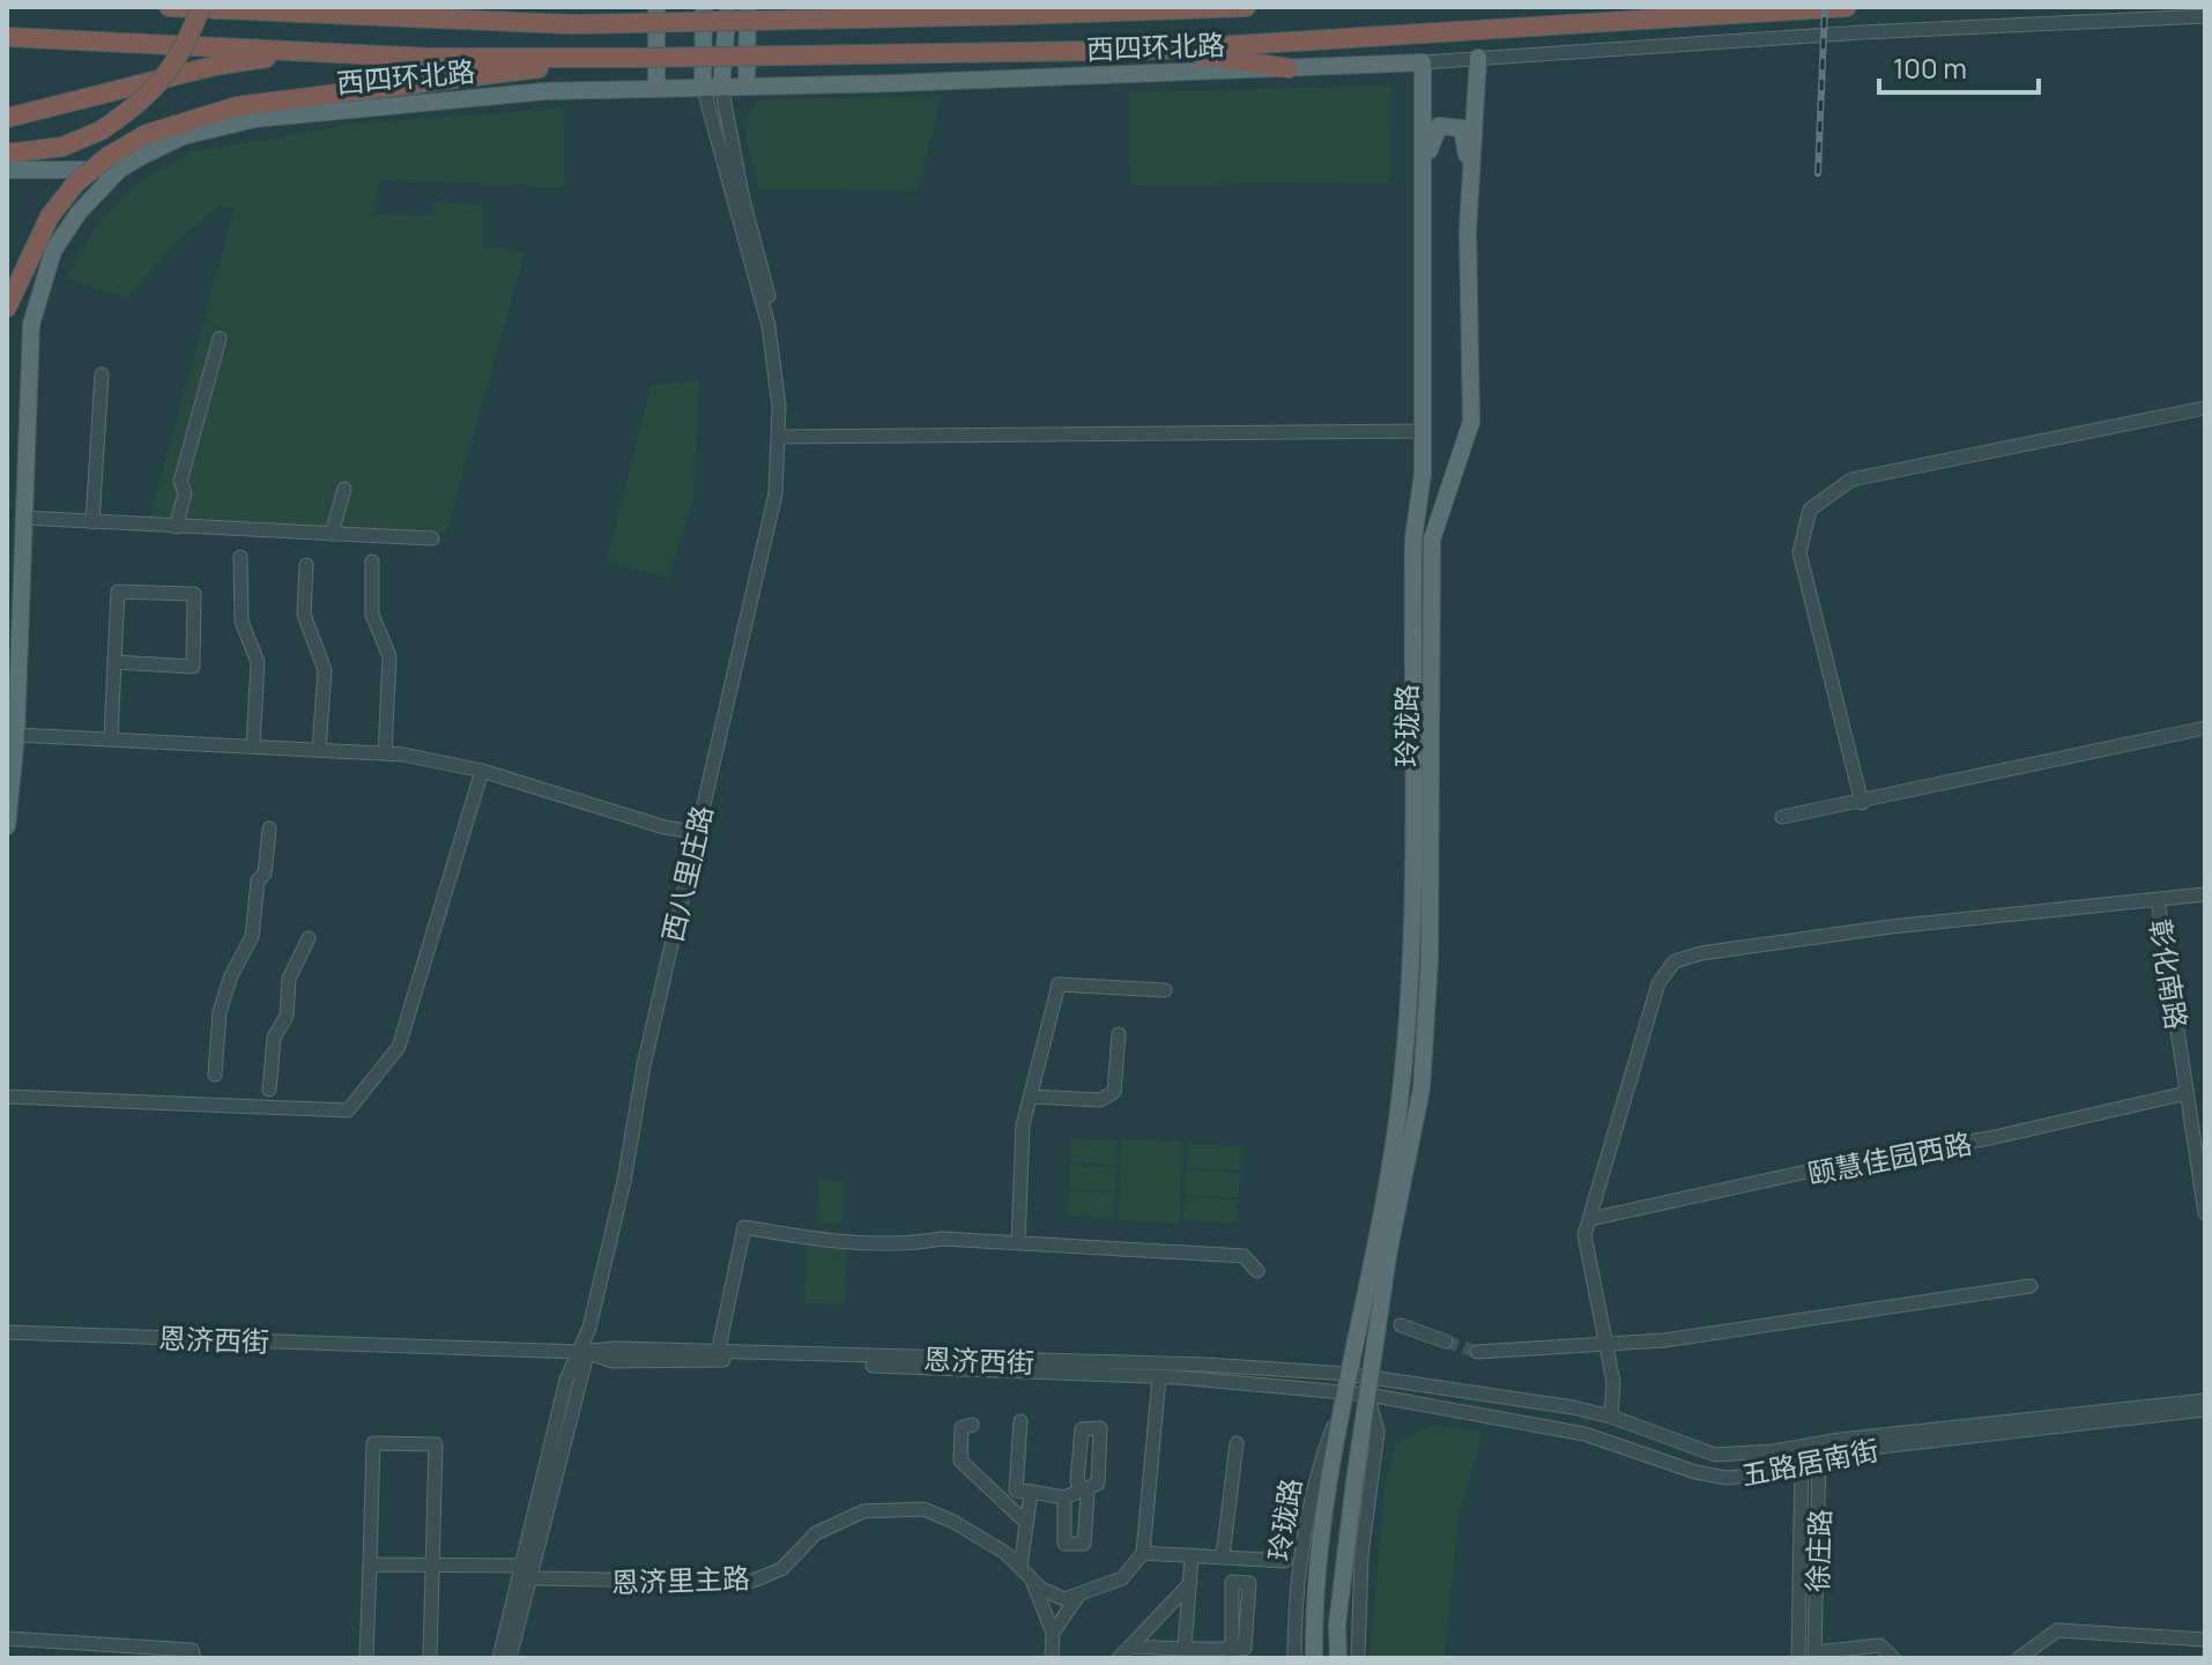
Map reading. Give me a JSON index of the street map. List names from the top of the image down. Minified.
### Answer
{"streets":{"highway":["西四环北路"],"main road":["玲珑路"],"street":["西八里庄路","彰化南路","颐慧佳园西路","恩济西街","五路居南街","徐庄路","恩济里主路"]},"crossings":[["西四环北路","玲珑路"],["西四环北路","西八里庄路"],["玲珑路","恩济西街"],["玲珑路","五路居南街"],["西八里庄路","恩济西街"],["西八里庄路","恩济里主路"],["恩济西街","五路居南街"],["五路居南街","徐庄路"]],"scale_bar":"100 m"}
